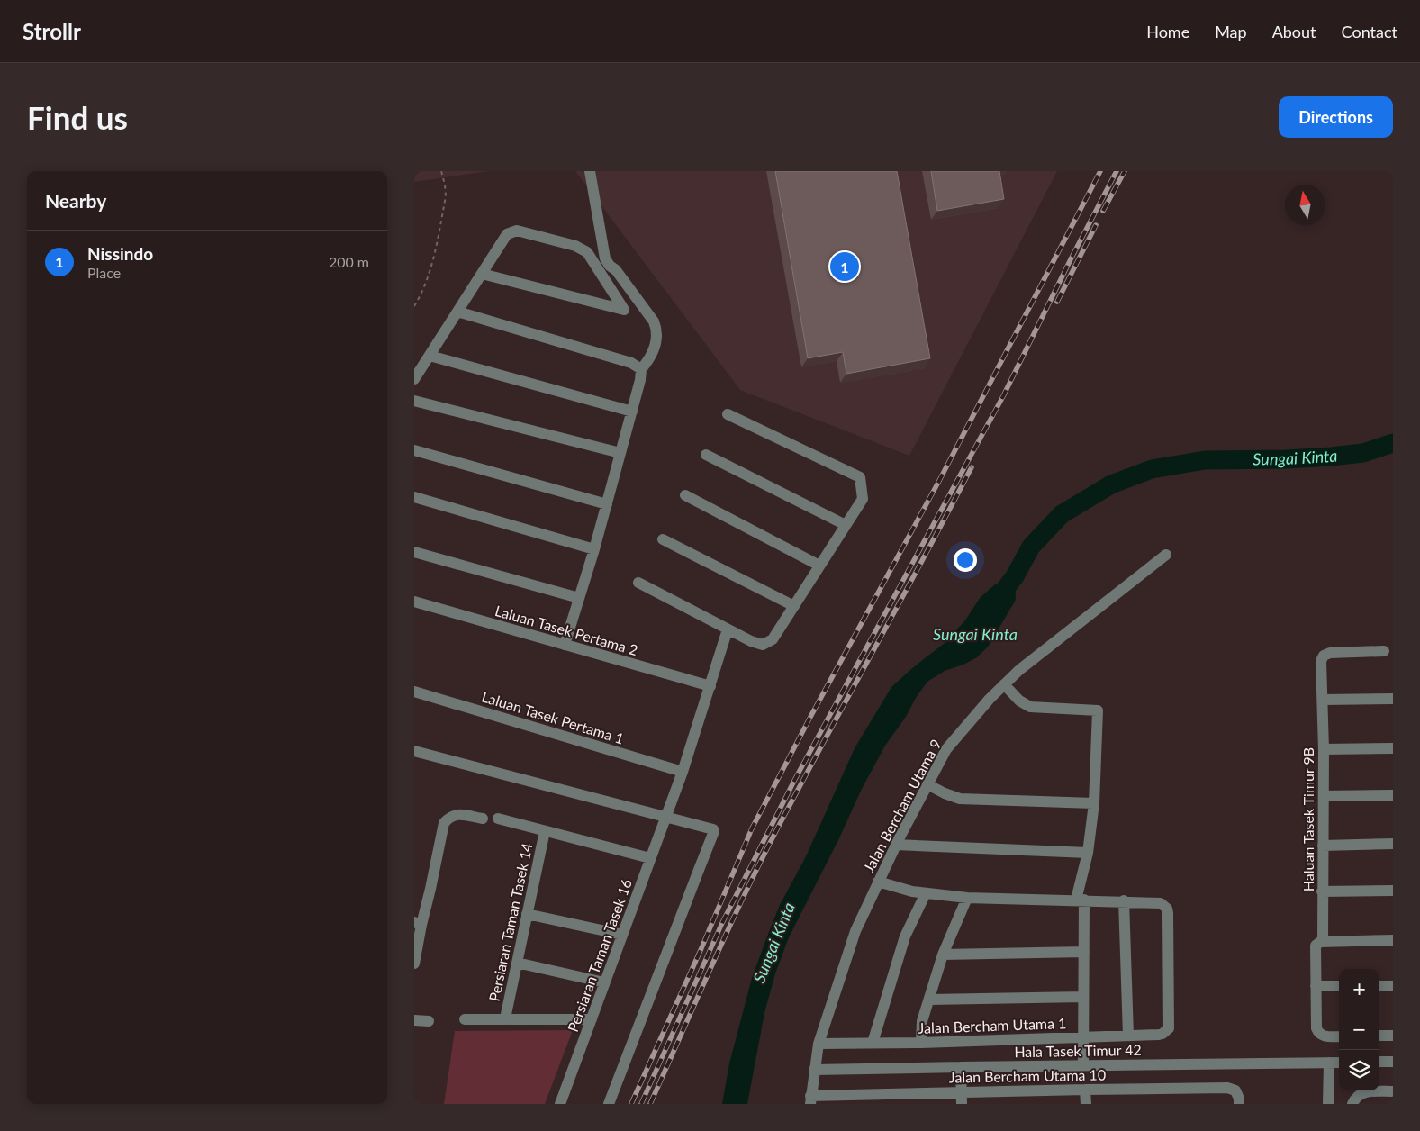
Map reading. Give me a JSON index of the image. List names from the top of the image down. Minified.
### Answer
{"streets":{"street":["Laluan Tasek Pertama 2","Laluan Tasek Pertama 1","Jalan Bercham Utama 9","Haluan Tasek Timur 9B","Persiaran Taman Tasek 14","Persiaran Taman Tasek 16","Jalan Bercham Utama 1","Hala Tasek Timur 42","Jalan Bercham Utama 10"]},"crossings":[["Laluan Tasek Pertama 2","Persiaran Taman Tasek 16"],["Laluan Tasek Pertama 1","Persiaran Taman Tasek 16"],["Jalan Bercham Utama 9","Jalan Bercham Utama 1"],["Jalan Bercham Utama 9","Hala Tasek Timur 42"],["Jalan Bercham Utama 9","Jalan Bercham Utama 10"]],"water":["Sungai Kinta"],"north":"top","page":{"header":"Strollr","nav":["Home","Map","About","Contact"],"buttons":"Directions","title":"Find us","heading":"Nearby","list":[{"mark":"1","name":"Nissindo","note":"Place","value":"200 m"}],"pins":"1","map_buttons":["+","−"]}}
